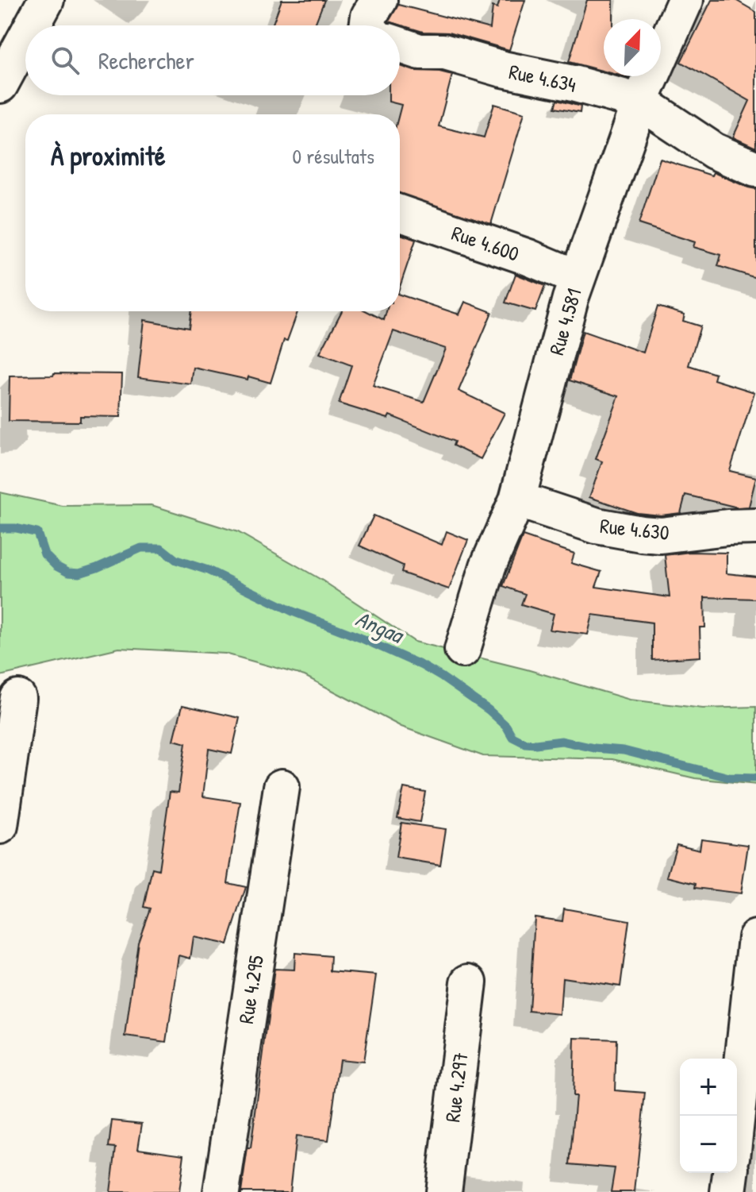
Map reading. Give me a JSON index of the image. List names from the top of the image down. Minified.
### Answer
{"streets":{"street":["Rue 4.634","Rue 4.600","Rue 4.581","Rue 4.630","Rue 4.295","Rue 4.297"]},"crossings":[["Rue 4.634","Rue 4.581"],["Rue 4.600","Rue 4.581"],["Rue 4.581","Rue 4.630"]],"water":["Angaa"],"north":"top right","page":{"search":"Rechercher","heading":["À proximité","0 résultats"],"map_buttons":["+","−"]}}
